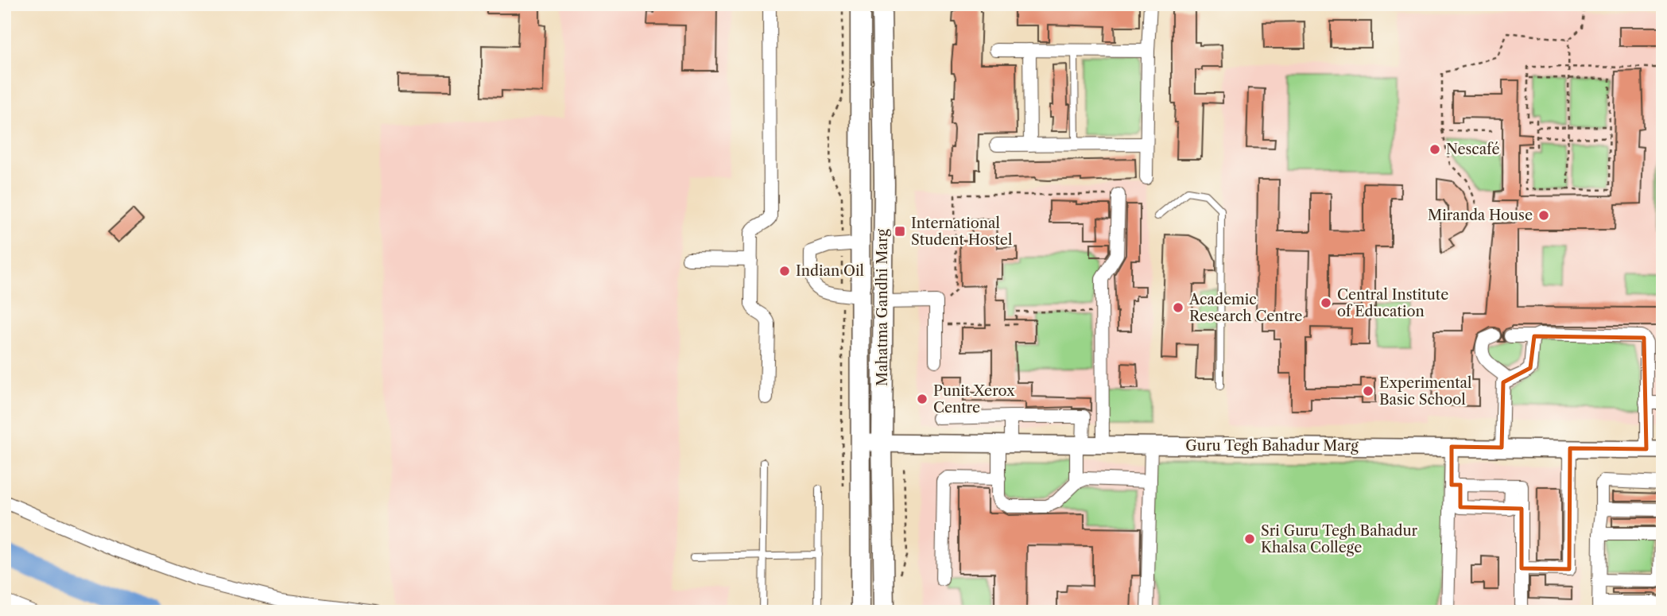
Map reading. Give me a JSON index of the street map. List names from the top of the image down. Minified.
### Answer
{"streets":{"main road":["Mahatma Gandhi Marg"],"street":["Guru Tegh Bahadur Marg"]},"crossings":[["Mahatma Gandhi Marg","Guru Tegh Bahadur Marg"]],"places":{"other":["Nescafé","Miranda House","Indian Oil","Central Institute of Education","Academic Research Centre","Experimental Basic School","Punit Xerox Centre","Sri Guru Tegh Bahadur Khalsa College"],"transit":["International Student Hostel"]}}
